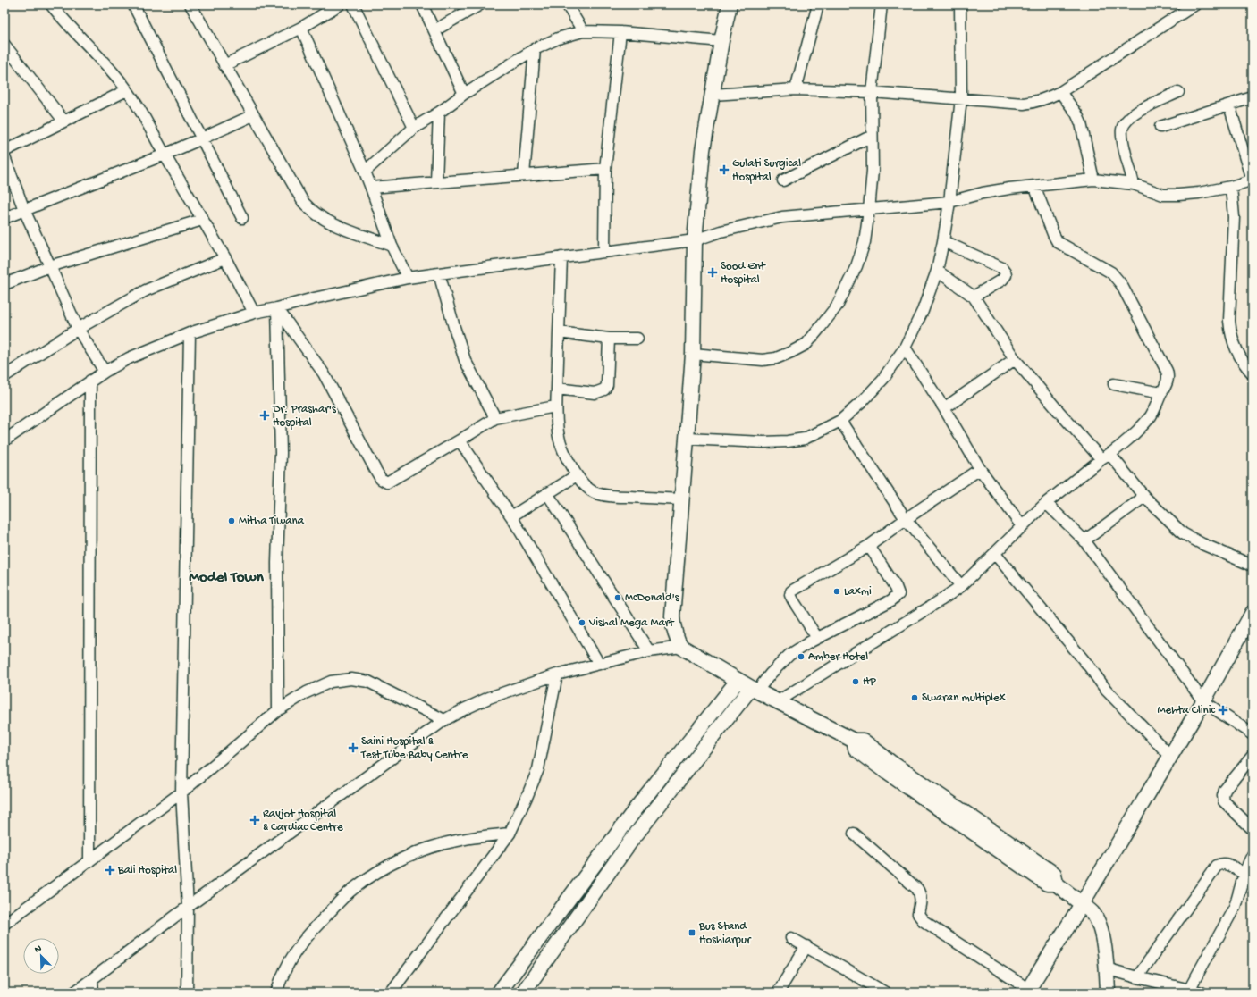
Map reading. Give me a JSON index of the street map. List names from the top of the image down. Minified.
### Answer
{"districts":["Model Town"],"places":{"health":["Gulati Surgical Hospital","Sood Ent Hospital","Dr. Prashar's Hospital","Mehta Clinic","Saini Hospital & Test Tube Baby Centre","Ravjot Hospital & Cardiac Centre","Bali Hospital"],"other":["Mitha Tiwana","Laxmi","McDonald's","Vishal Mega Mart","Amber Hotel","HP","Swaran multiplex"],"transit":["Bus Stand Hoshiarpur"]},"north":"top left"}
